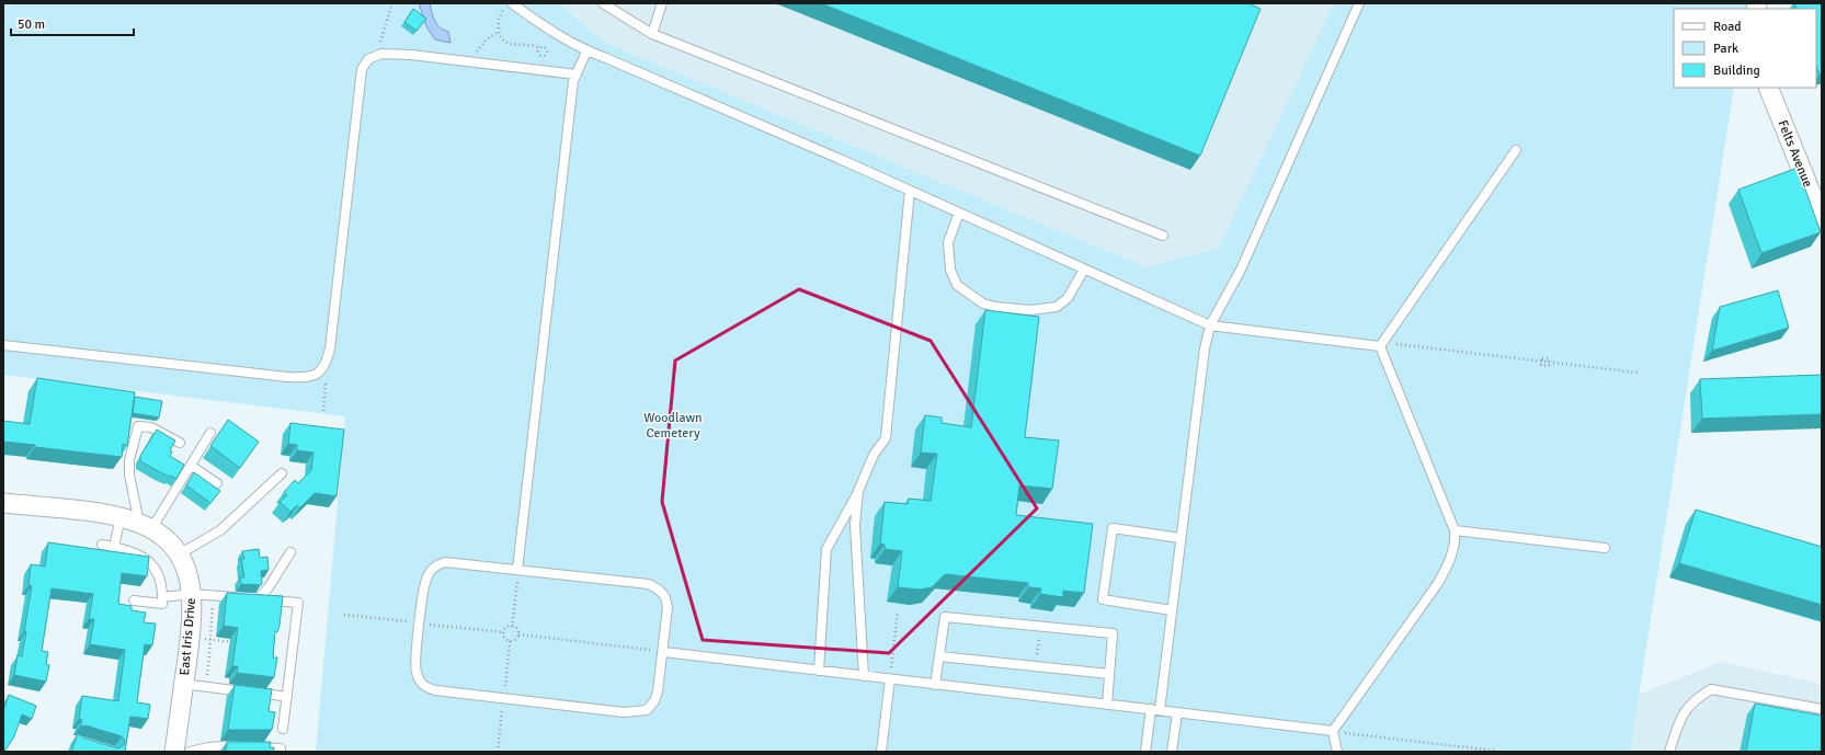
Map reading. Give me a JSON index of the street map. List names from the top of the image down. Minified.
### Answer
{"streets":{"street":["Felts Avenue","East Iris Drive"]},"parks":["Woodlawn Cemetery"],"legend":["Road","Park","Building"],"scale_bar":"50 m"}
